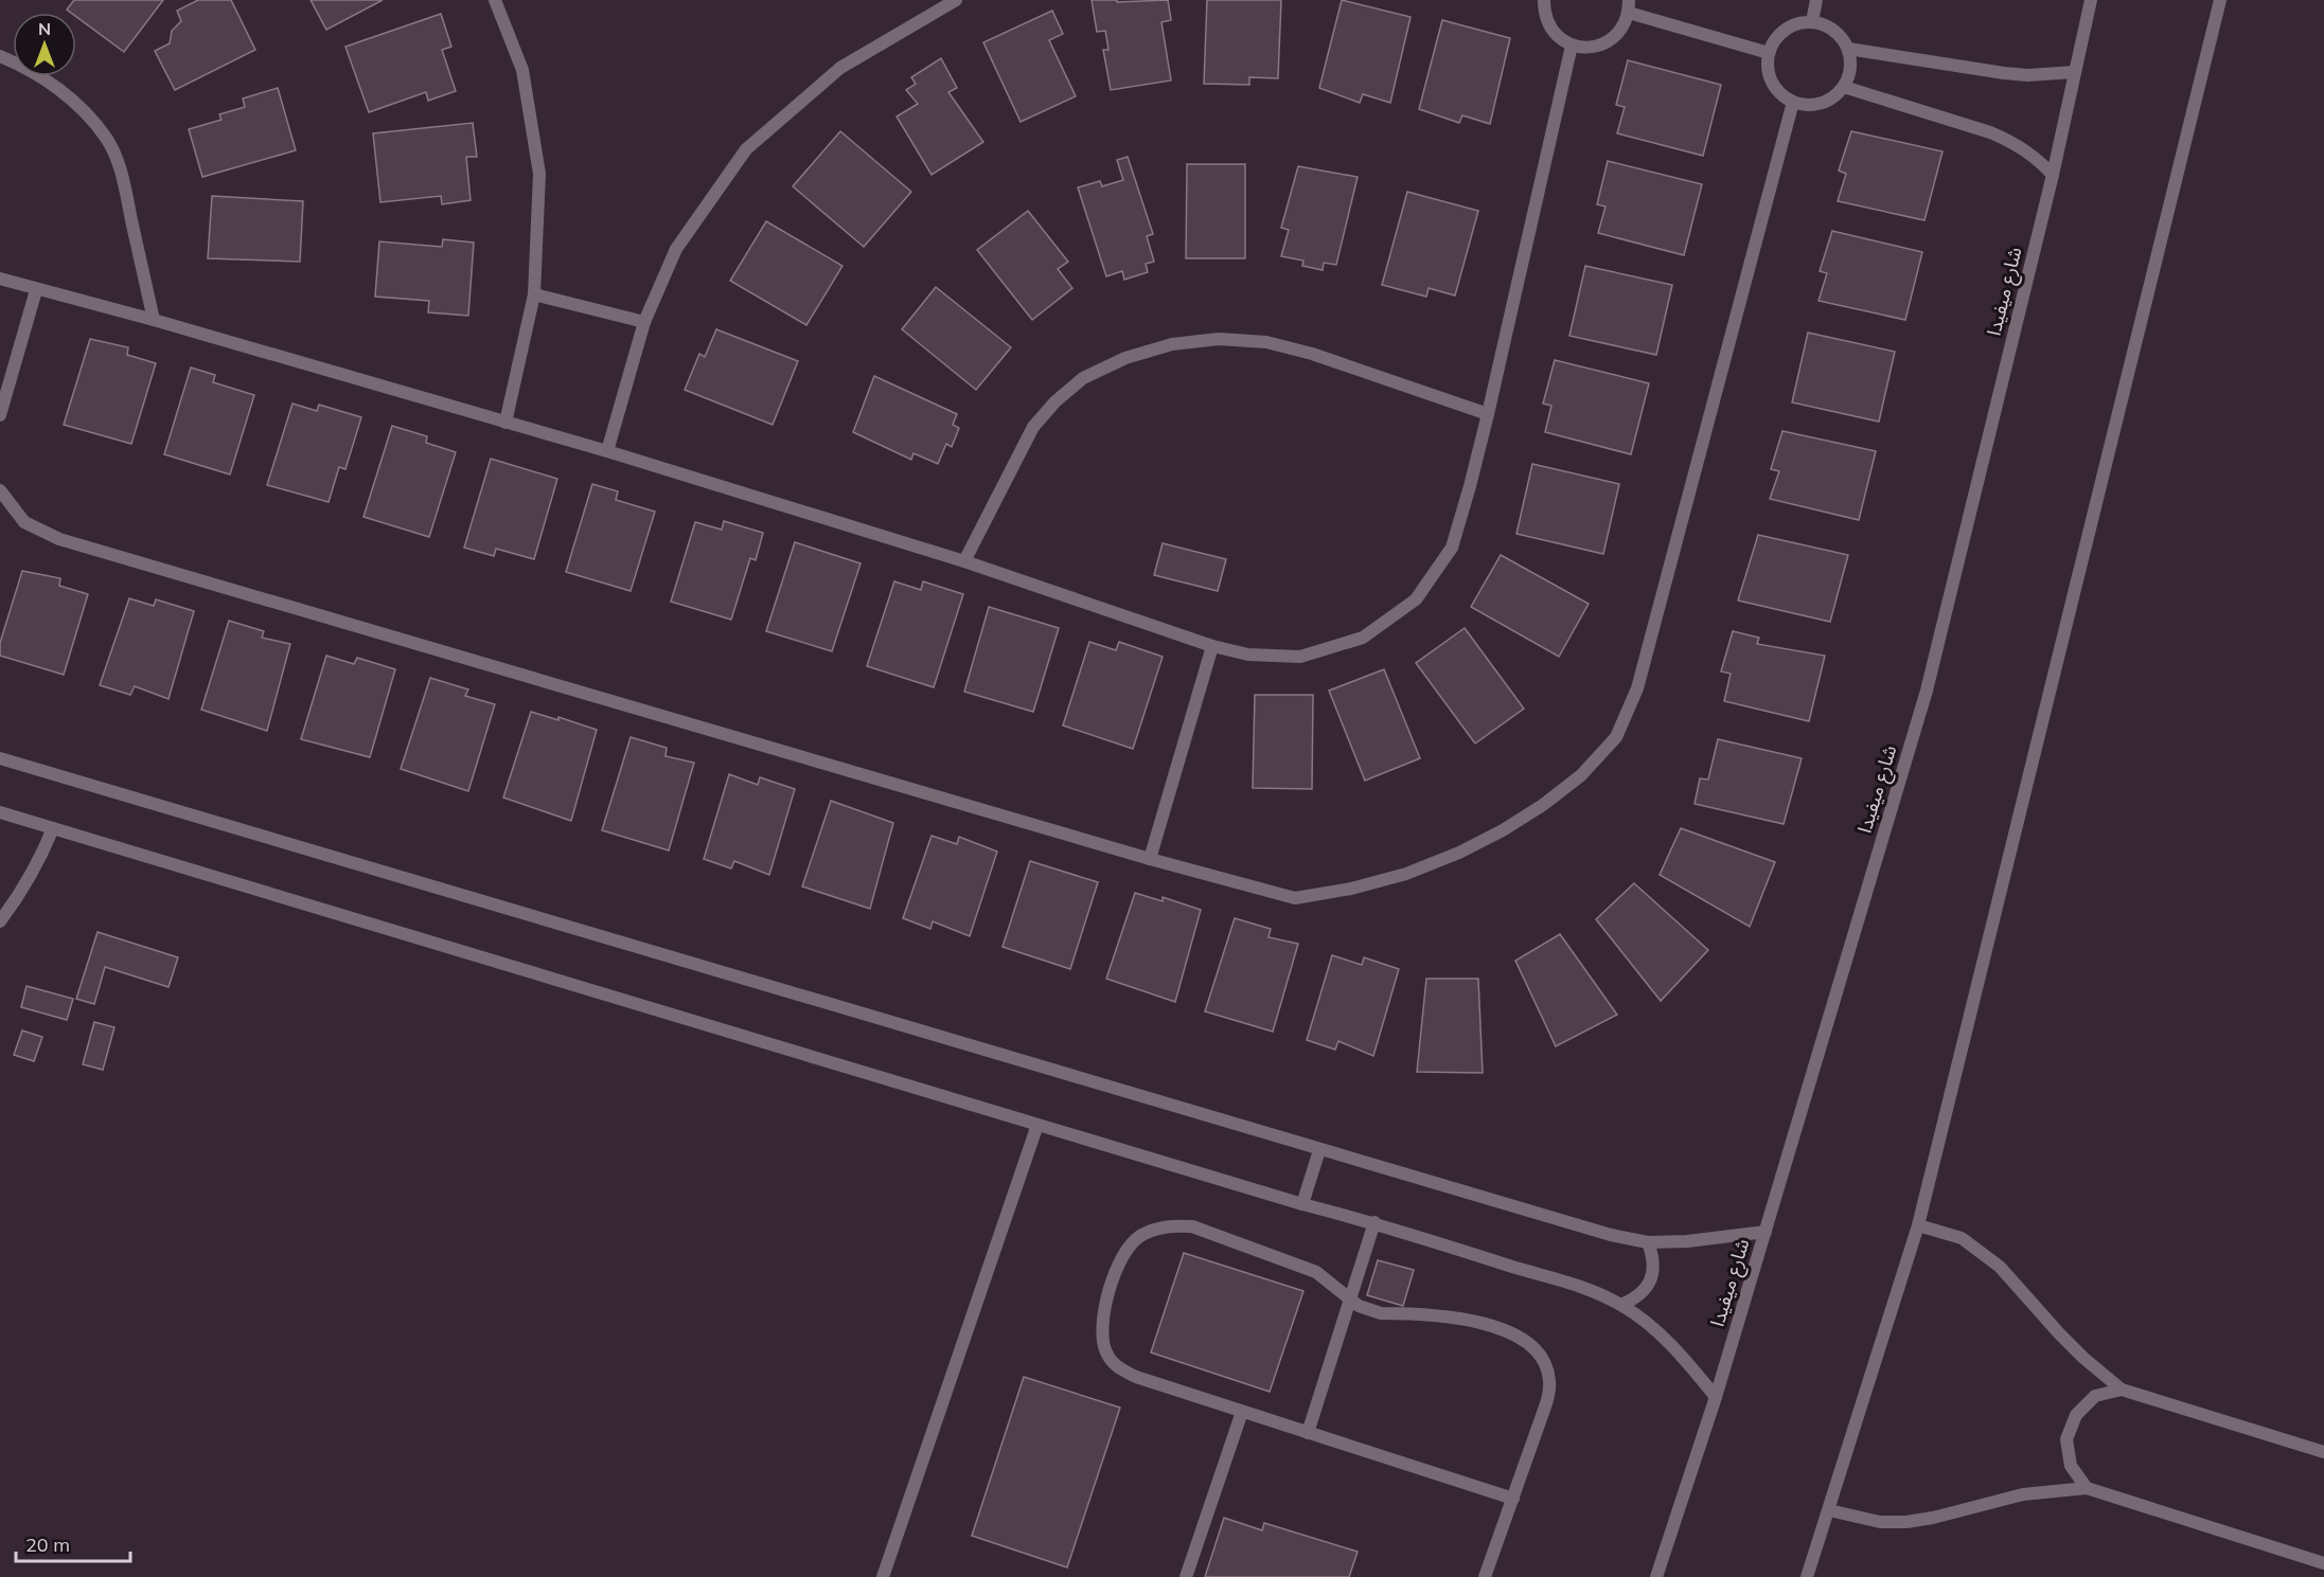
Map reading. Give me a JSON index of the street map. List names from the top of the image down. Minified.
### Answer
{"streets":{"street":["شارع ميفيدا"]},"scale_bar":"20 m","north":"top"}
